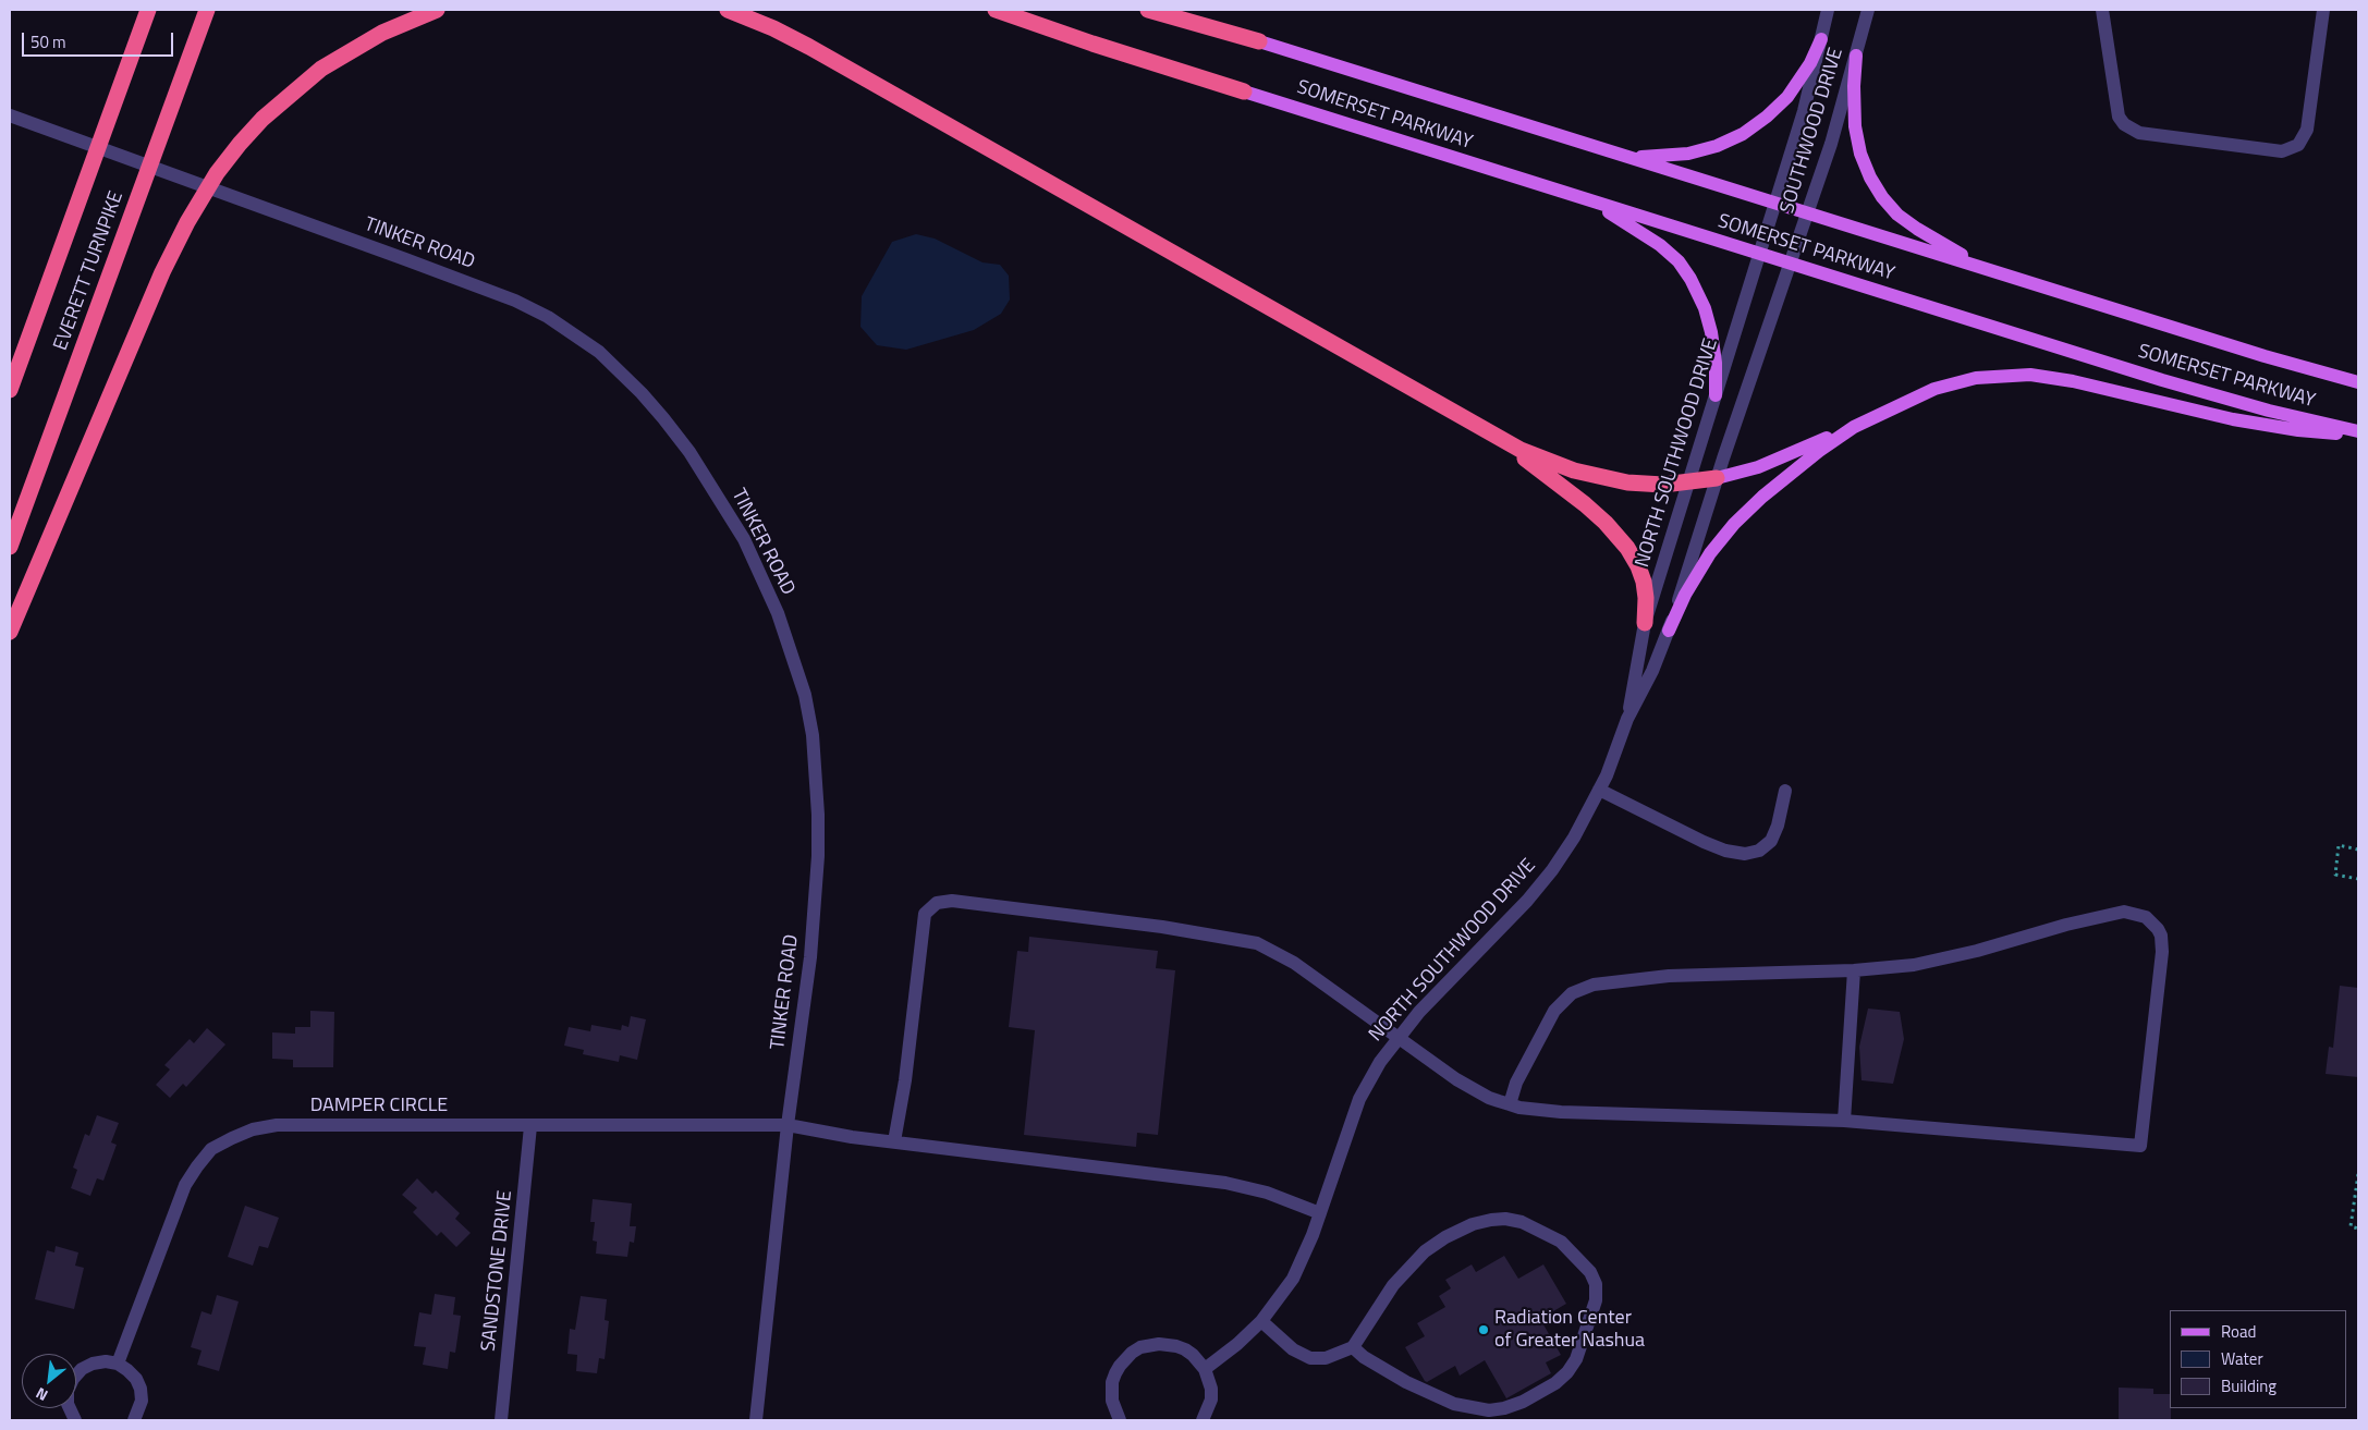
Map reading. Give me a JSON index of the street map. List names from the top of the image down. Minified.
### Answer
{"streets":{"highway":["EVERETT TURNPIKE"],"main road":["SOMERSET PARKWAY"],"street":["SOUTHWOOD DRIVE","TINKER ROAD","NORTH SOUTHWOOD DRIVE","DAMPER CIRCLE","SANDSTONE DRIVE"]},"crossings":[["SOMERSET PARKWAY","SOUTHWOOD DRIVE"],["SOMERSET PARKWAY","NORTH SOUTHWOOD DRIVE"],["SOUTHWOOD DRIVE","NORTH SOUTHWOOD DRIVE"],["TINKER ROAD","DAMPER CIRCLE"],["NORTH SOUTHWOOD DRIVE","DAMPER CIRCLE"],["DAMPER CIRCLE","SANDSTONE DRIVE"]],"places":["Radiation Center of Greater Nashua"],"legend":["Road","Water","Building"],"scale_bar":"50 m","north":"bottom left"}
